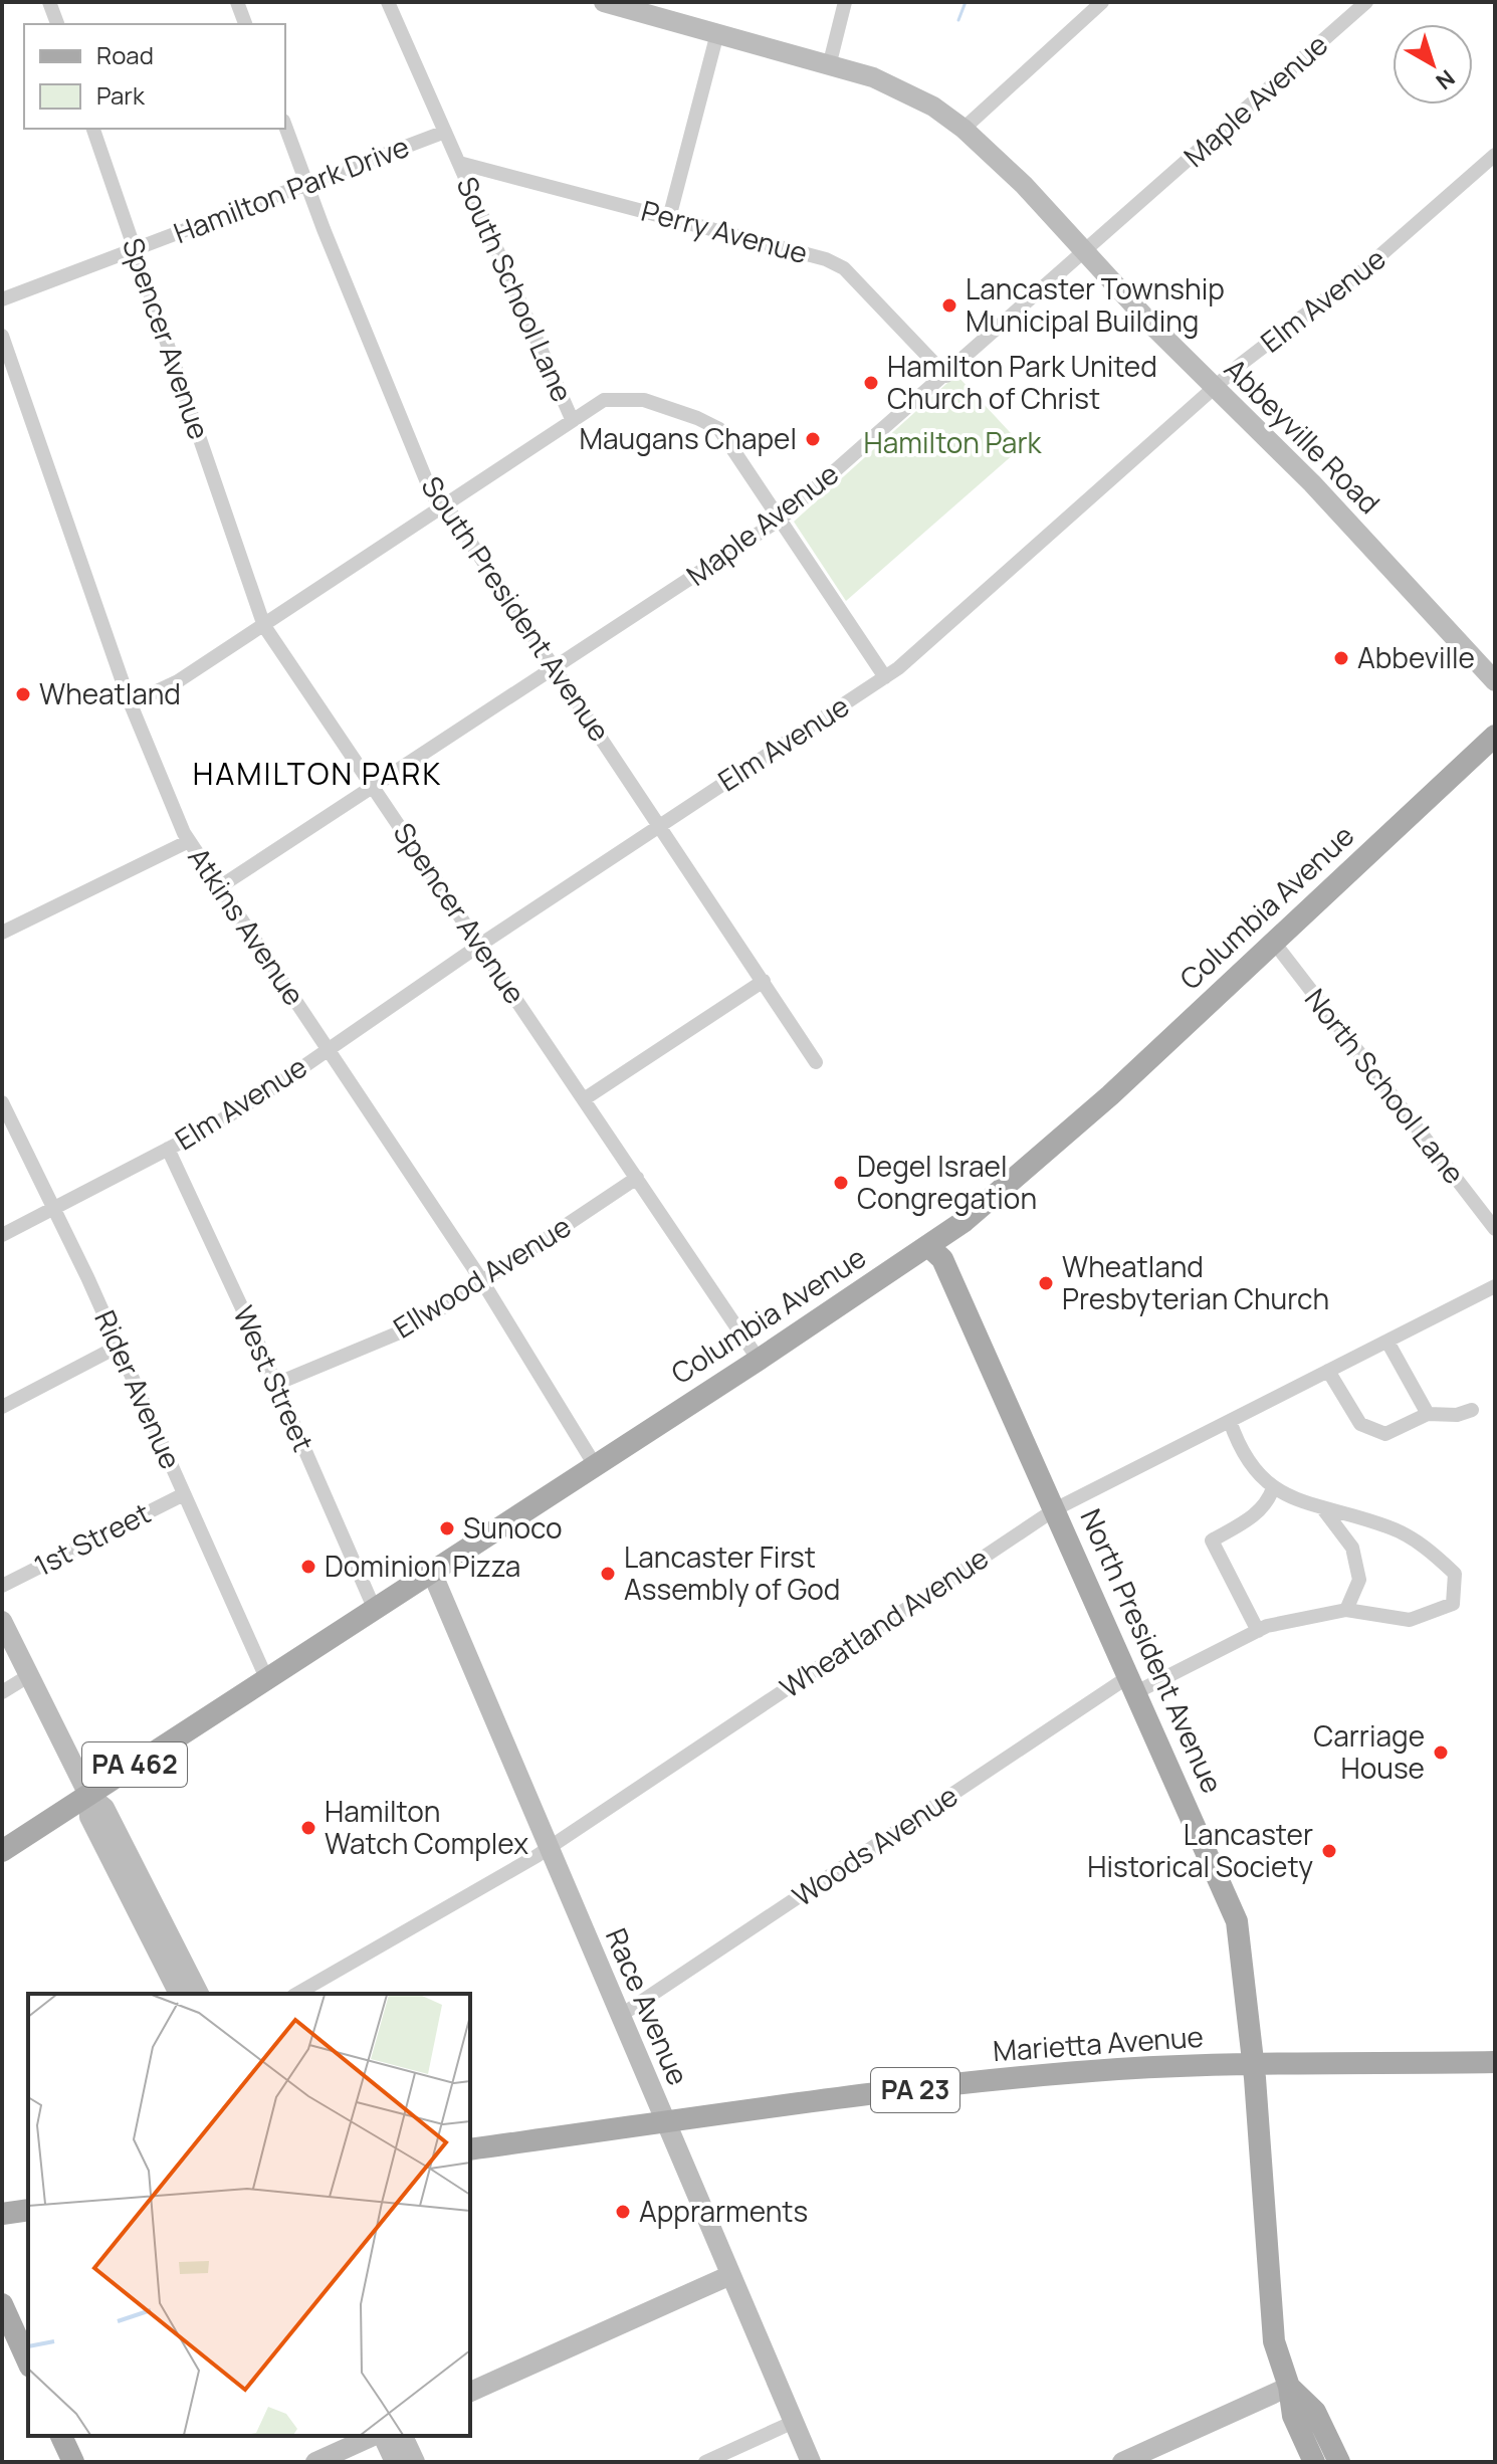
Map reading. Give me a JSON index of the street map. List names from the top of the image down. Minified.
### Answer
{"streets":{"main road":["Columbia Avenue","North President Avenue","PA 462","Marietta Avenue","PA 23"],"street":["Maple Avenue","Hamilton Park Drive","Perry Avenue","South School Lane","Elm Avenue","Spencer Avenue","Abbeyville Road","South President Avenue","Atkins Avenue","North School Lane","Ellwood Avenue","West Street","Rider Avenue","1st Street","Wheatland Avenue","Woods Avenue","Race Avenue"]},"crossings":[["Maple Avenue","Perry Avenue"],["Maple Avenue","South School Lane"],["Maple Avenue","Spencer Avenue"],["Maple Avenue","Abbeyville Road"],["Maple Avenue","South President Avenue"],["Maple Avenue","Atkins Avenue"],["Hamilton Park Drive","South School Lane"],["Hamilton Park Drive","Spencer Avenue"],["Hamilton Park Drive","South President Avenue"],["Perry Avenue","South School Lane"],["South School Lane","Elm Avenue"],["Elm Avenue","Spencer Avenue"],["Elm Avenue","Abbeyville Road"],["Elm Avenue","South President Avenue"],["Elm Avenue","Atkins Avenue"],["Elm Avenue","West Street"],["Elm Avenue","Rider Avenue"],["Spencer Avenue","Columbia Avenue"],["Spencer Avenue","Ellwood Avenue"],["Columbia Avenue","Atkins Avenue"],["Columbia Avenue","North School Lane"],["Columbia Avenue","West Street"],["Columbia Avenue","Rider Avenue"],["Columbia Avenue","North President Avenue"],["Columbia Avenue","Race Avenue"],["Atkins Avenue","Ellwood Avenue"],["Ellwood Avenue","West Street"],["Rider Avenue","1st Street"],["Wheatland Avenue","North President Avenue"],["Wheatland Avenue","Race Avenue"],["North President Avenue","Woods Avenue"],["North President Avenue","Marietta Avenue"],["Woods Avenue","Race Avenue"],["Race Avenue","Marietta Avenue"]],"districts":["HAMILTON PARK"],"parks":["Hamilton Park"],"places":["Lancaster Township Municipal Building","Hamilton Park United Church of Christ","Maugans Chapel","Abbeville","Wheatland","Degel Israel Congregation","Wheatland Presbyterian Church","Sunoco","Dominion Pizza","Lancaster First Assembly of God","Carriage House","Hamilton Watch Complex","Lancaster Historical Society","Apprarments"],"legend":["Road","Park"],"north":"bottom right"}
